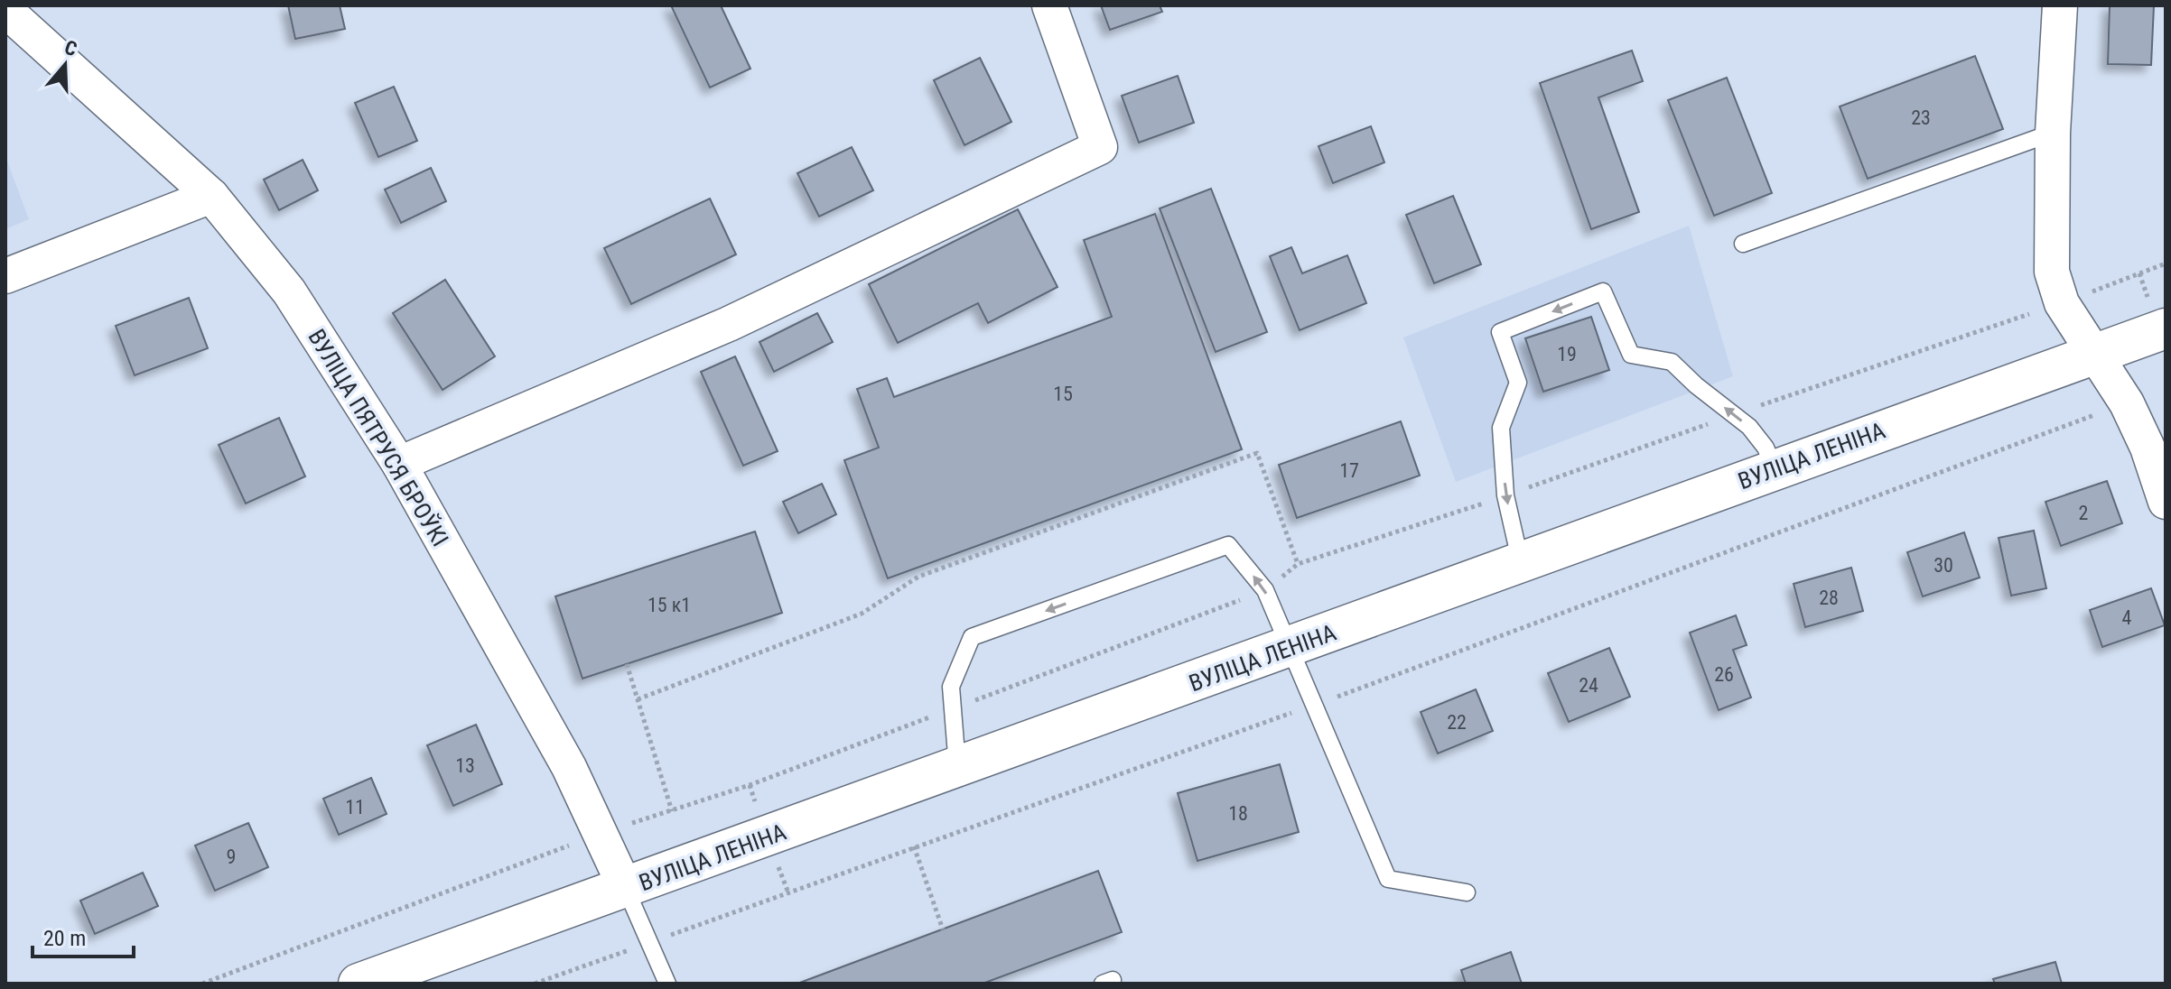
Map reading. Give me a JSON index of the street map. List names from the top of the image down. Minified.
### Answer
{"streets":{"main road":["ВУЛІЦА ЛЕНІНА"],"street":["ВУЛІЦА ПЯТРУСЯ БРОЎКІ"]},"crossings":[["ВУЛІЦА ПЯТРУСЯ БРОЎКІ","ВУЛІЦА ЛЕНІНА"]],"house_numbers":["23","19","15","17","2","30","28","15 к1","4","26","24","22","13","11","18","9"],"scale_bar":"20 m","north":"top"}
